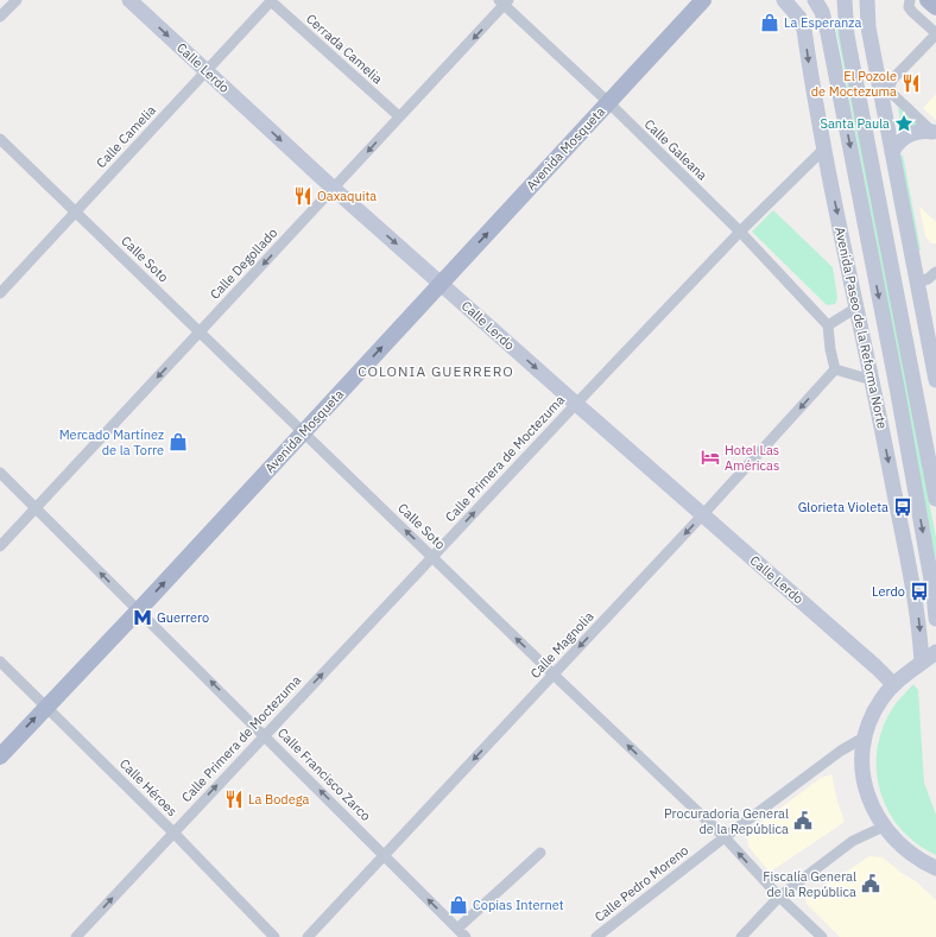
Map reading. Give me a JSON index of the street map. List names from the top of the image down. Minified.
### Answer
{"streets":{"main road":["Avenida Mosqueta"],"street":["Cerrada Camelia","Calle Lerdo","Calle Camelia","Calle Galeana","Calle Soto","Calle Degollado","Avenida Paseo de la Reforma Norte","Calle Primera de Moctezuma","Calle Magnolia","Calle Francisco Zarco","Calle Héroes","Calle Pedro Moreno"]},"crossings":[["Cerrada Camelia","Calle Camelia"],["Cerrada Camelia","Calle Degollado"],["Calle Lerdo","Calle Camelia"],["Calle Lerdo","Avenida Mosqueta"],["Calle Lerdo","Calle Degollado"],["Calle Lerdo","Calle Primera de Moctezuma"],["Calle Lerdo","Calle Magnolia"],["Calle Camelia","Calle Soto"],["Avenida Mosqueta","Calle Galeana"],["Avenida Mosqueta","Calle Soto"],["Avenida Mosqueta","Calle Francisco Zarco"],["Avenida Mosqueta","Calle Héroes"],["Calle Galeana","Calle Degollado"],["Calle Galeana","Calle Primera de Moctezuma"],["Calle Soto","Calle Degollado"],["Calle Soto","Calle Primera de Moctezuma"],["Calle Soto","Calle Magnolia"],["Calle Soto","Calle Pedro Moreno"],["Calle Degollado","Calle Francisco Zarco"],["Avenida Paseo de la Reforma Norte","Calle Primera de Moctezuma"],["Calle Primera de Moctezuma","Calle Francisco Zarco"],["Calle Primera de Moctezuma","Calle Héroes"],["Calle Magnolia","Calle Francisco Zarco"]],"one_way":["Calle Lerdo","Avenida Mosqueta","Calle Soto","Calle Degollado","Calle Primera de Moctezuma","Calle Magnolia","Calle Francisco Zarco"],"districts":["COLONIA GUERRERO"],"places":{"shop":["La Esperanza","Mercado Martínez de la Torre","Copias Internet"],"restaurant":["El Pozole de Moctezuma","Oaxaquita","La Bodega"],"place":["Santa Paula"],"hotel":["Hotel Las Américas"],"bus stop":["Glorieta Violeta","Lerdo"],"metro station":["Guerrero"],"public building":["Procuradoría General de la República","Fiscalía General de la República"]}}
